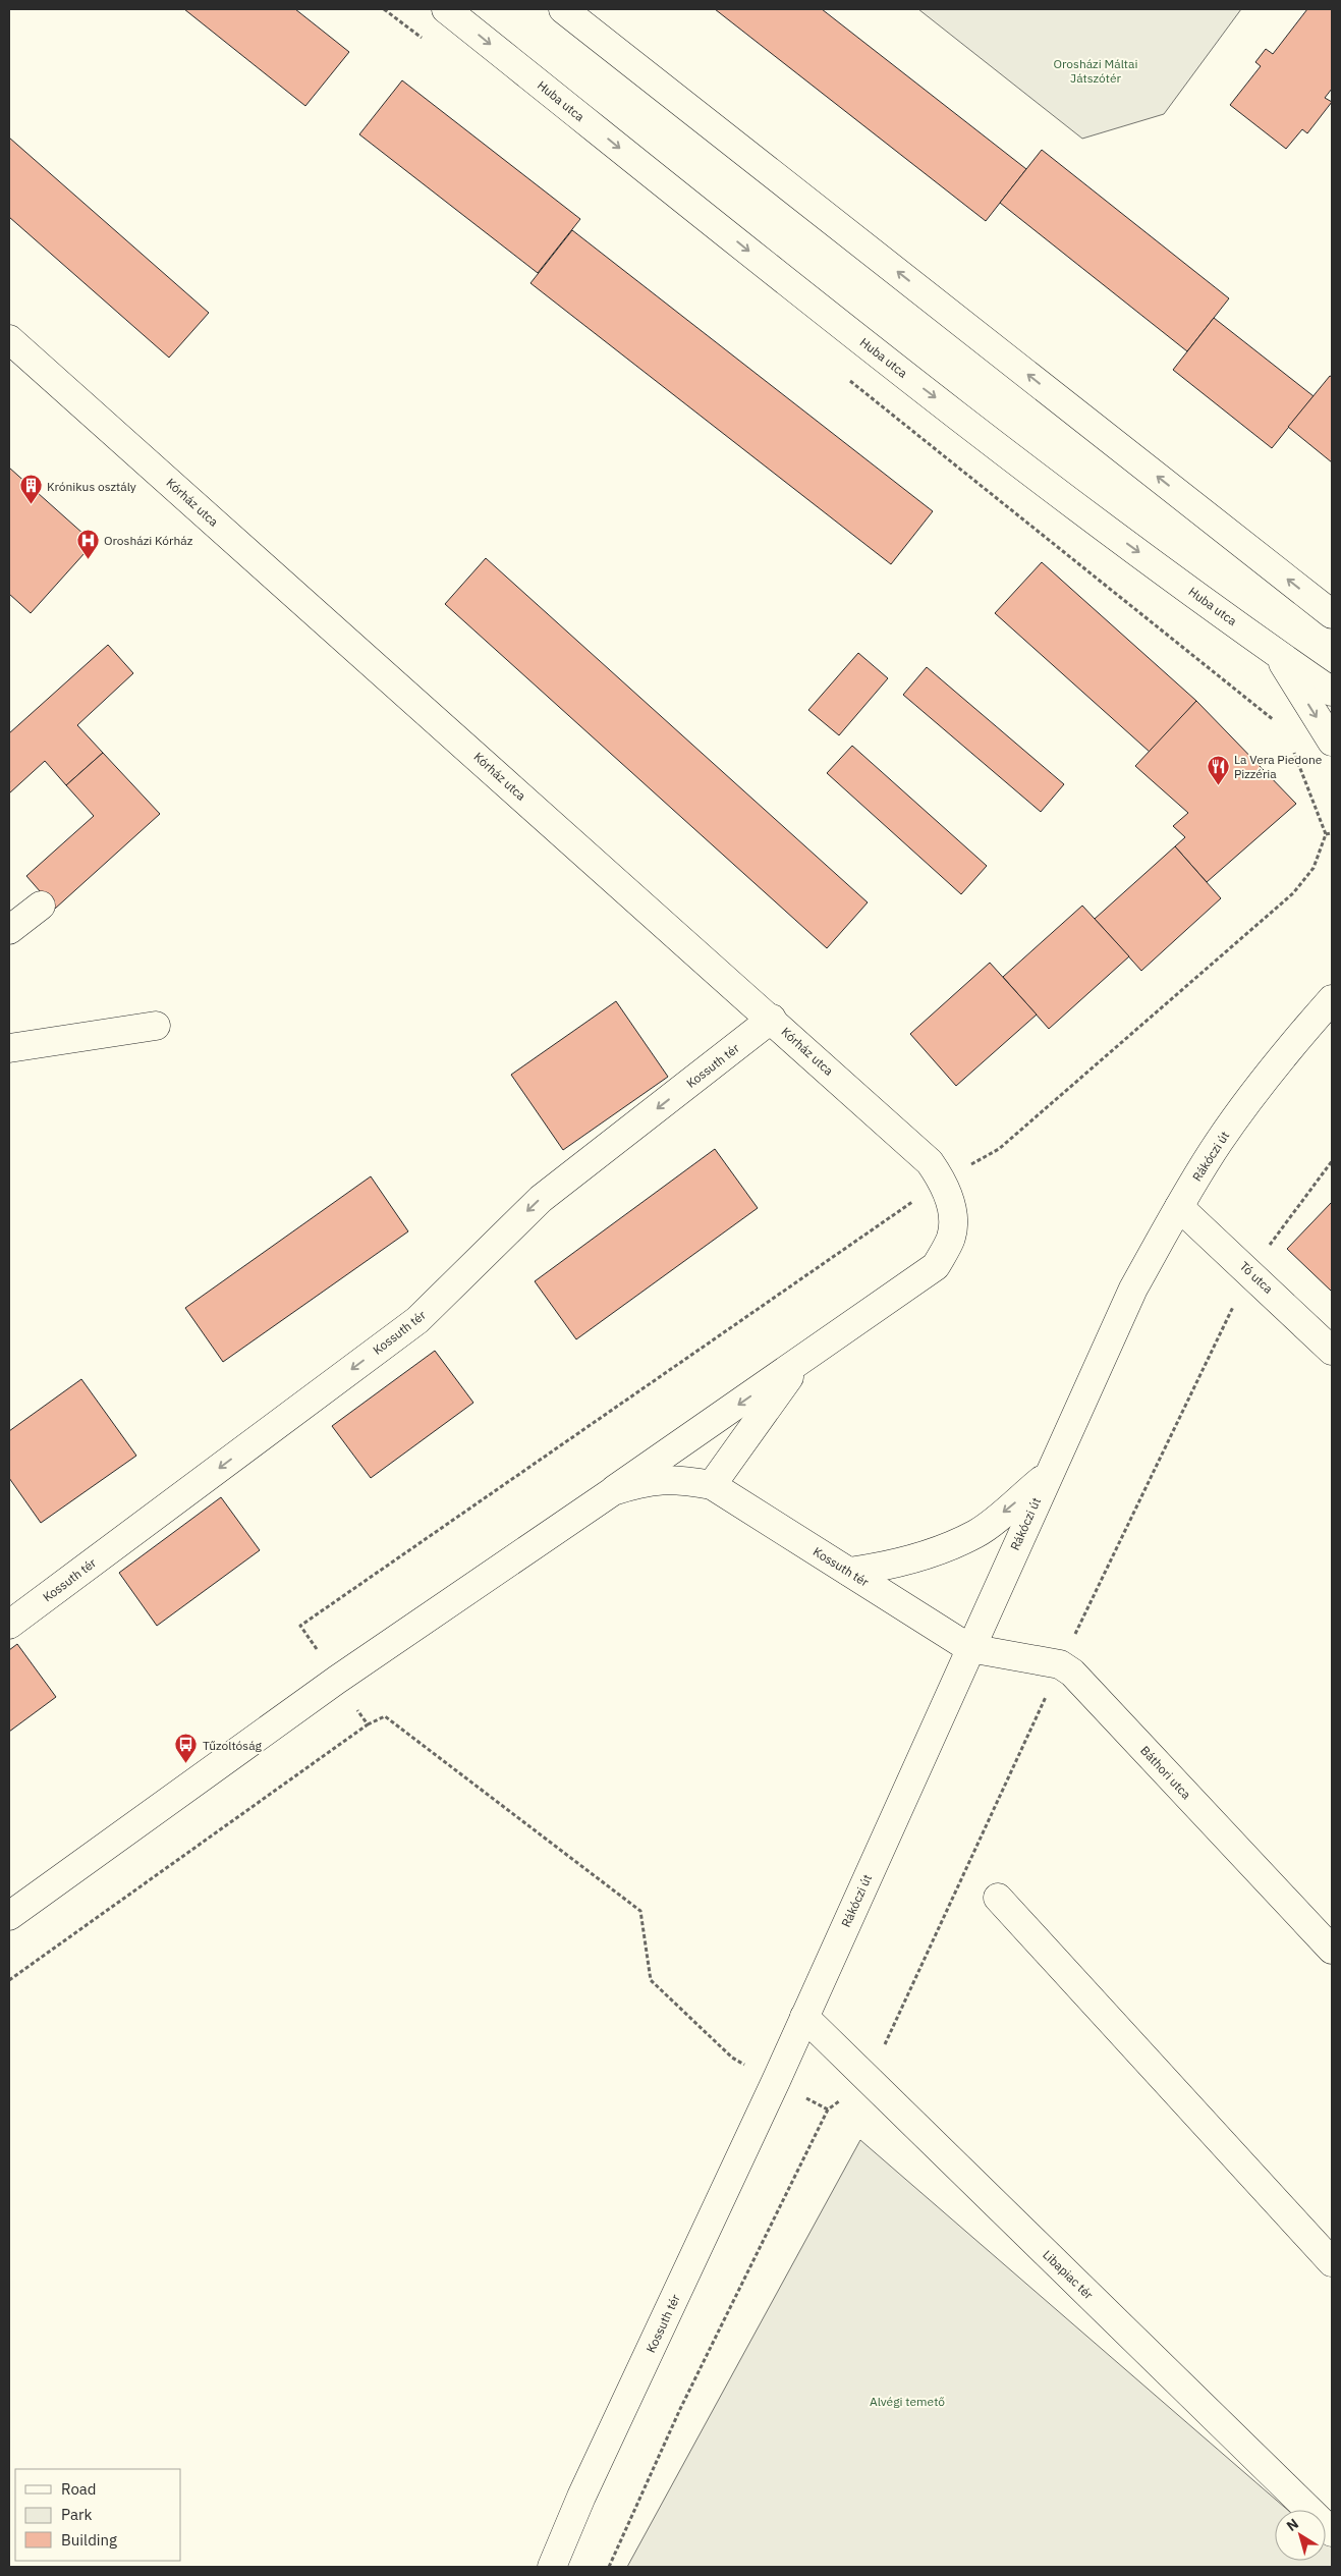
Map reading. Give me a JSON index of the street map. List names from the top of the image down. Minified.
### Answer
{"streets":{"main road":["Huba utca","Kórház utca","Kossuth tér","Rákóczi út","Tó utca","Báthori utca","Libapiac tér"]},"crossings":[["Kórház utca","Kossuth tér"],["Kossuth tér","Rákóczi út"],["Kossuth tér","Báthori utca"],["Rákóczi út","Tó utca"],["Rákóczi út","Báthori utca"],["Rákóczi út","Libapiac tér"]],"parks":["Orosházi Máltai Játszótér","Alvégi temető"],"places":{"building":["Krónikus osztály"],"hospital":["Orosházi Kórház"],"restaurant":["La Vera Piedone Pizzéria"],"bus stop":["Tűzoltóság"]},"legend":["Road","Park","Building"],"north":"top left"}
